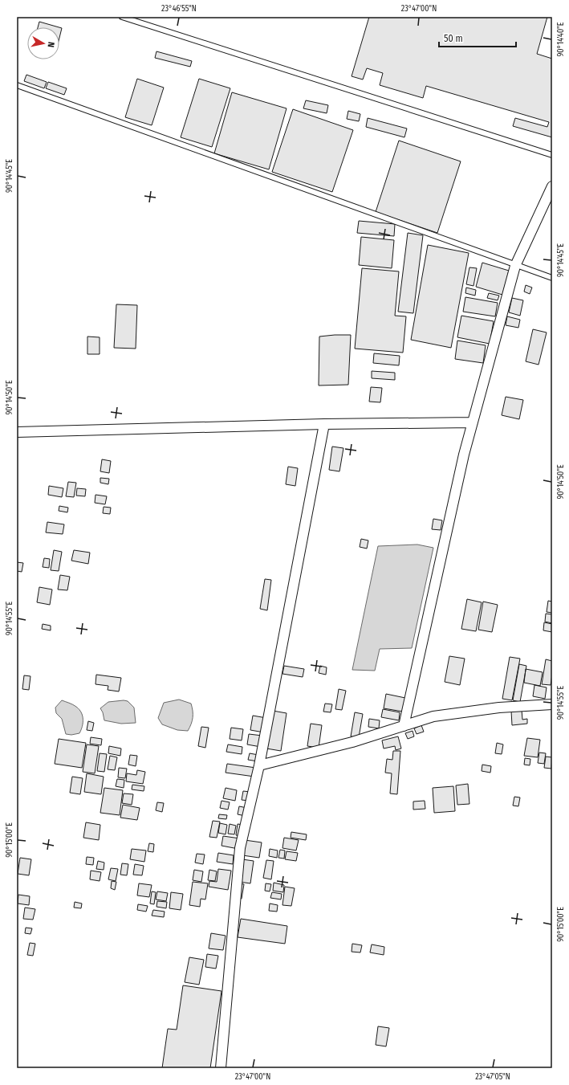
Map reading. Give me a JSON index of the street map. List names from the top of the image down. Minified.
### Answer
{"scale_bar":"50 m","north":"right","coordinates":["23°46'55\"N","23°47'00\"N","90°14'40\"E","90°14'45\"E","90°14'50\"E","90°14'55\"E","90°15'00\"E","23°47'05\"N"]}
